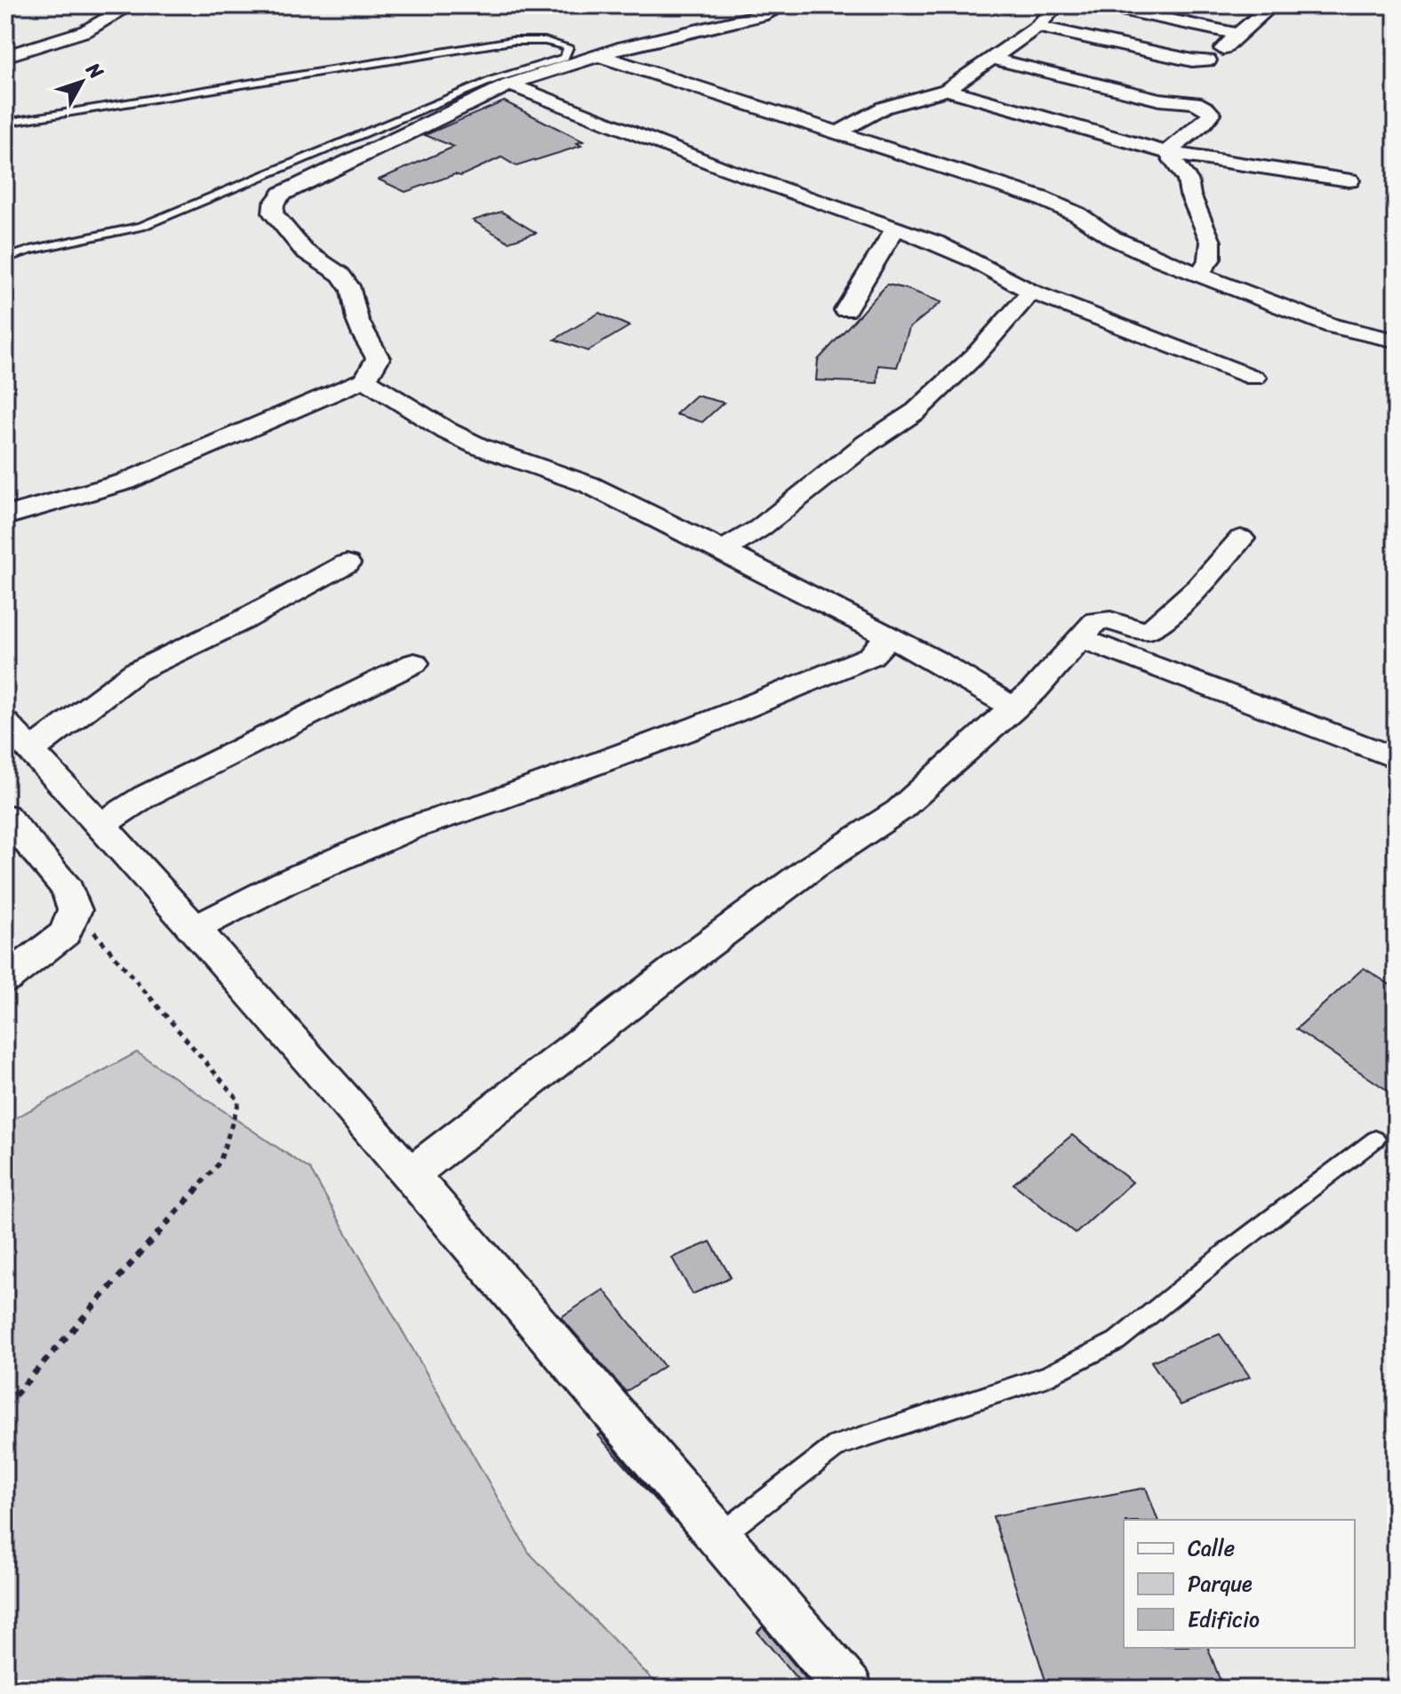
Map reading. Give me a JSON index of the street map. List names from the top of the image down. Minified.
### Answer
{"legend":["Calle","Parque","Edificio"],"north":"top right"}
